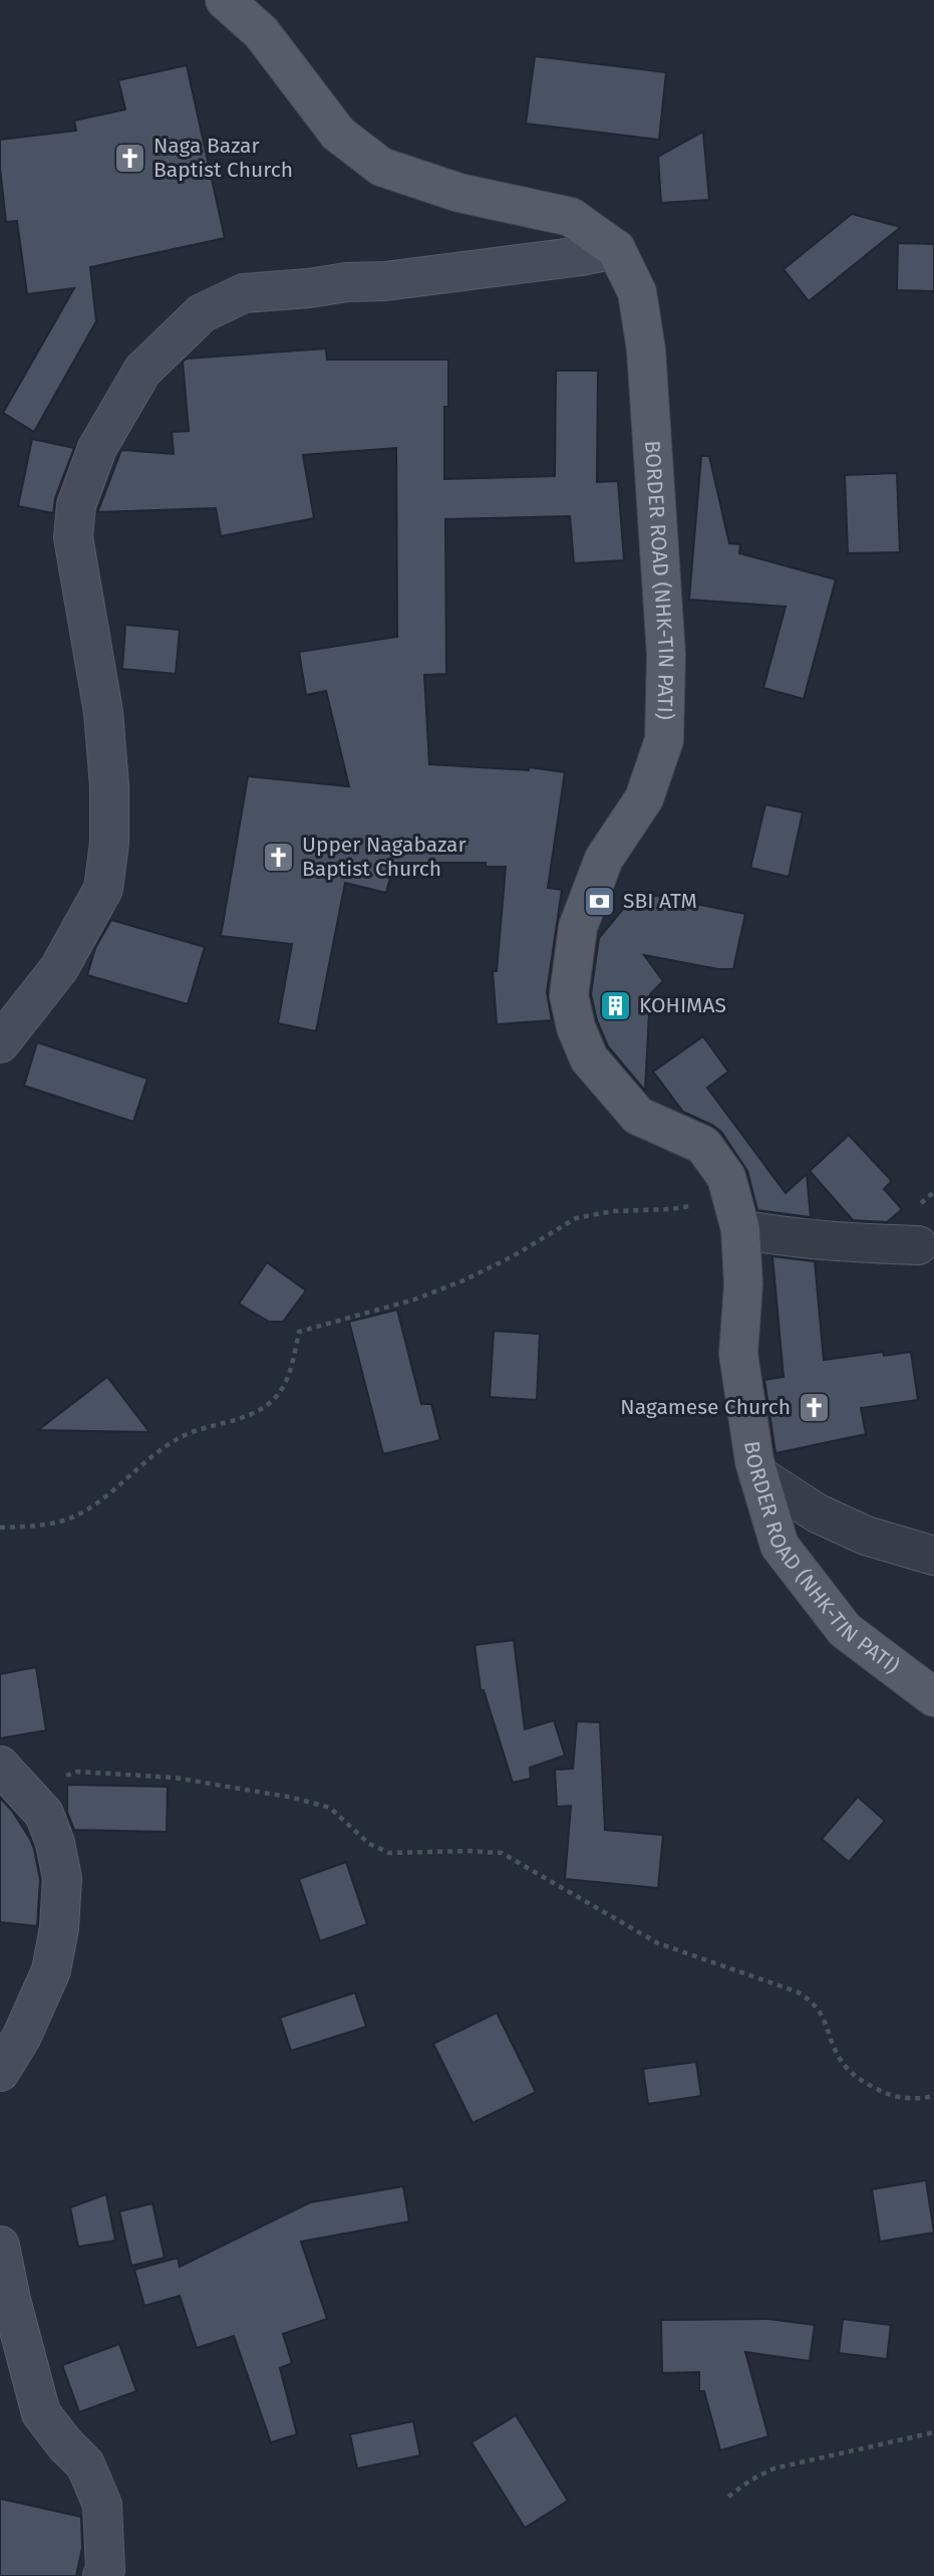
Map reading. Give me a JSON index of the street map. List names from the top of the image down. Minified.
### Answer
{"streets":{"main road":["BORDER ROAD (NHK-TIN PATI)"]},"places":{"church":["Naga Bazar Baptist Church","Upper Nagabazar Baptist Church","Nagamese Church"],"bank":["SBI ATM"],"building":["KOHIMAS"]}}
